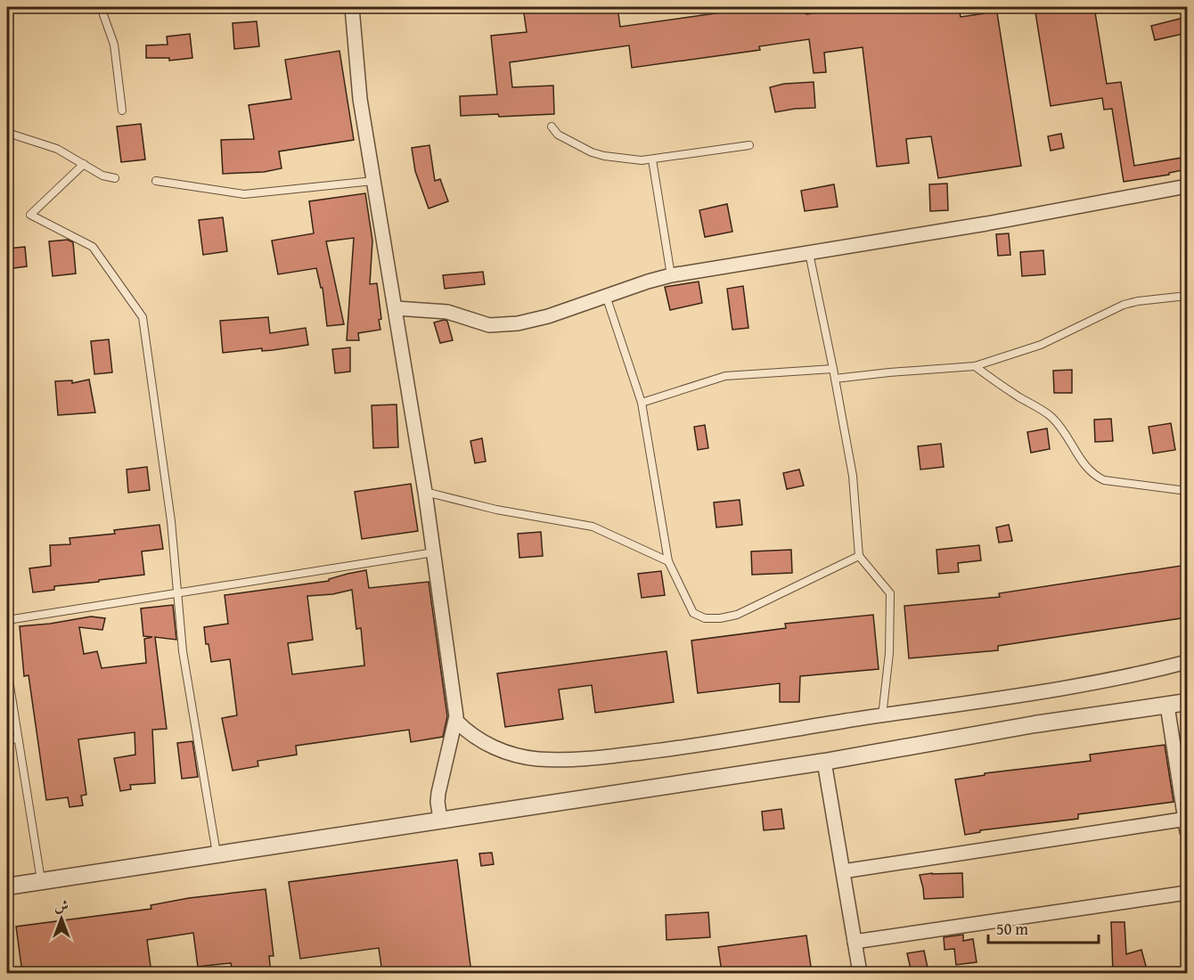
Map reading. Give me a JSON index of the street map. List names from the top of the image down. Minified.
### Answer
{"scale_bar":"50 m","north":"top"}
